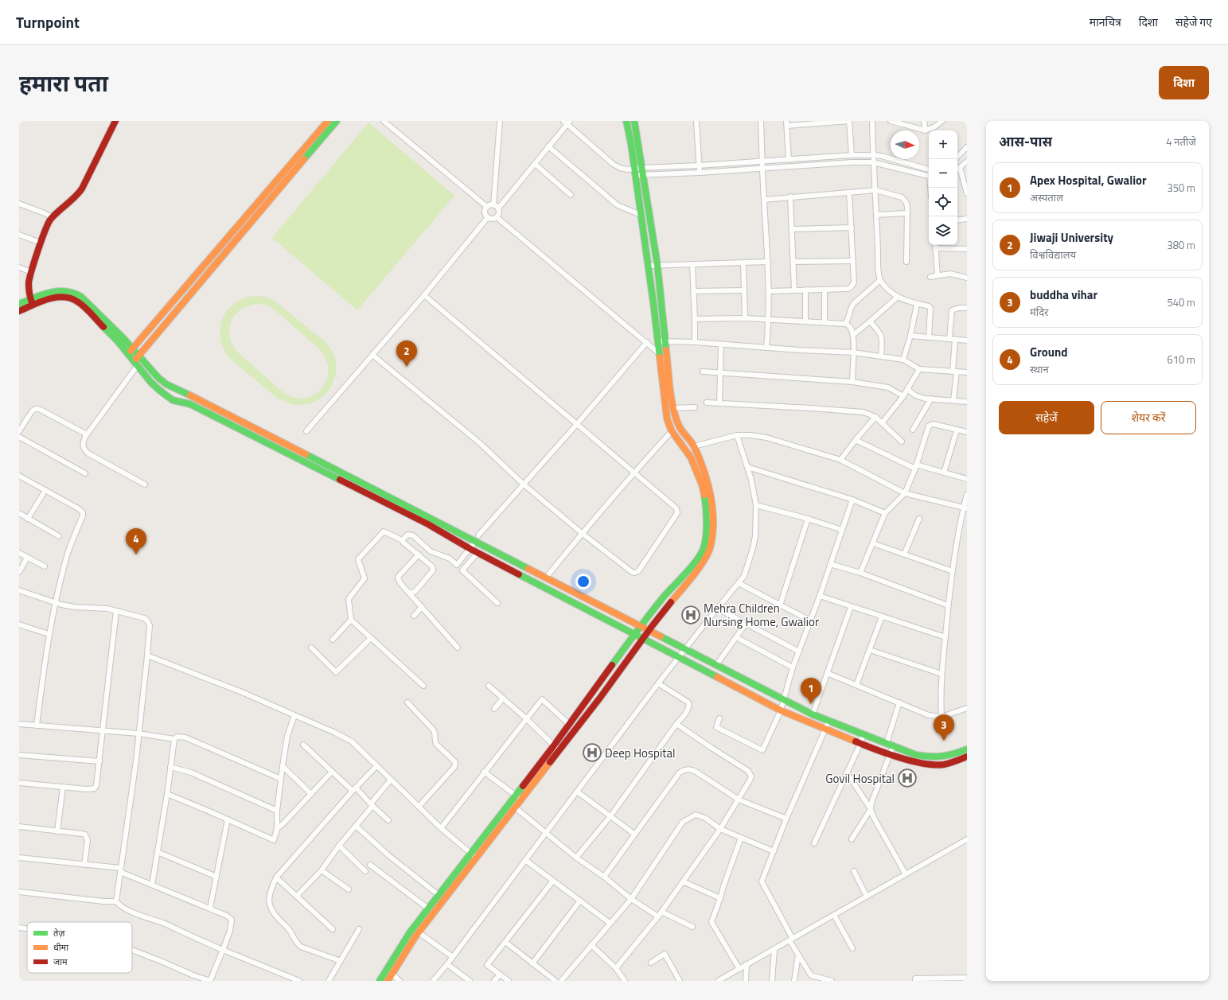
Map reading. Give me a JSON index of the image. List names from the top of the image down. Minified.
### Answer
{"places":{"hospital":["Mehra Children Nursing Home, Gwalior","Deep Hospital","Govil Hospital"]},"legend":["तेज़","धीमा","जाम"],"north":"right","page":{"header":"Turnpoint","nav":["मानचित्र","दिशा","सहेजे गए"],"title":"हमारा पता","buttons":["दिशा",["सहेजें","शेयर करें"]],"heading":["आस-पास","4 नतीजे"],"map_buttons":["+","−"],"list":[{"mark":"1","name":"Apex Hospital, Gwalior","note":"अस्पताल","value":"350 m"},{"mark":"2","name":"Jiwaji University","note":"विश्वविद्यालय","value":"380 m"},{"mark":"3","name":"buddha vihar","note":"मंदिर","value":"540 m"},{"mark":"4","name":"Ground","note":"स्थान","value":"610 m"}],"pins":["2","4","1","3"]}}
